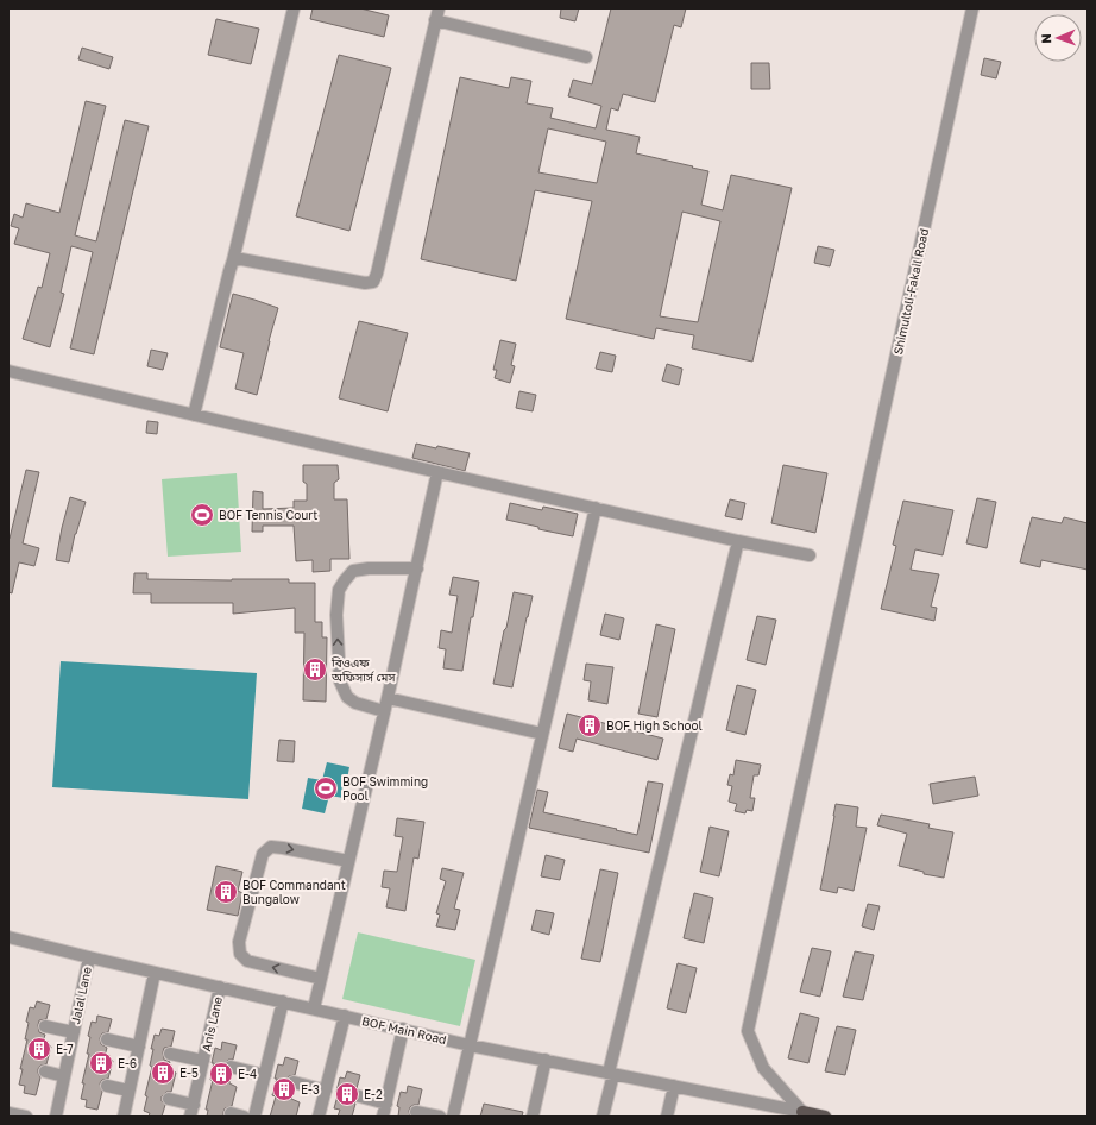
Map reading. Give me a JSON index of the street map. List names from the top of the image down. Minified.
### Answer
{"streets":{"street":["Shimultoli-Fakail Road","Jalal Lane","Anis Lane","BOF Main Road"]},"crossings":[["Shimultoli-Fakail Road","BOF Main Road"],["Jalal Lane","BOF Main Road"],["Anis Lane","BOF Main Road"]],"places":{"sports":["BOF Tennis Court","BOF Swimming Pool"],"building":["বিওএফ অফিসার্স মেস","BOF High School","BOF Commandant Bungalow","E-7","E-6","E-5","E-4","E-3","E-2"]},"north":"left"}
